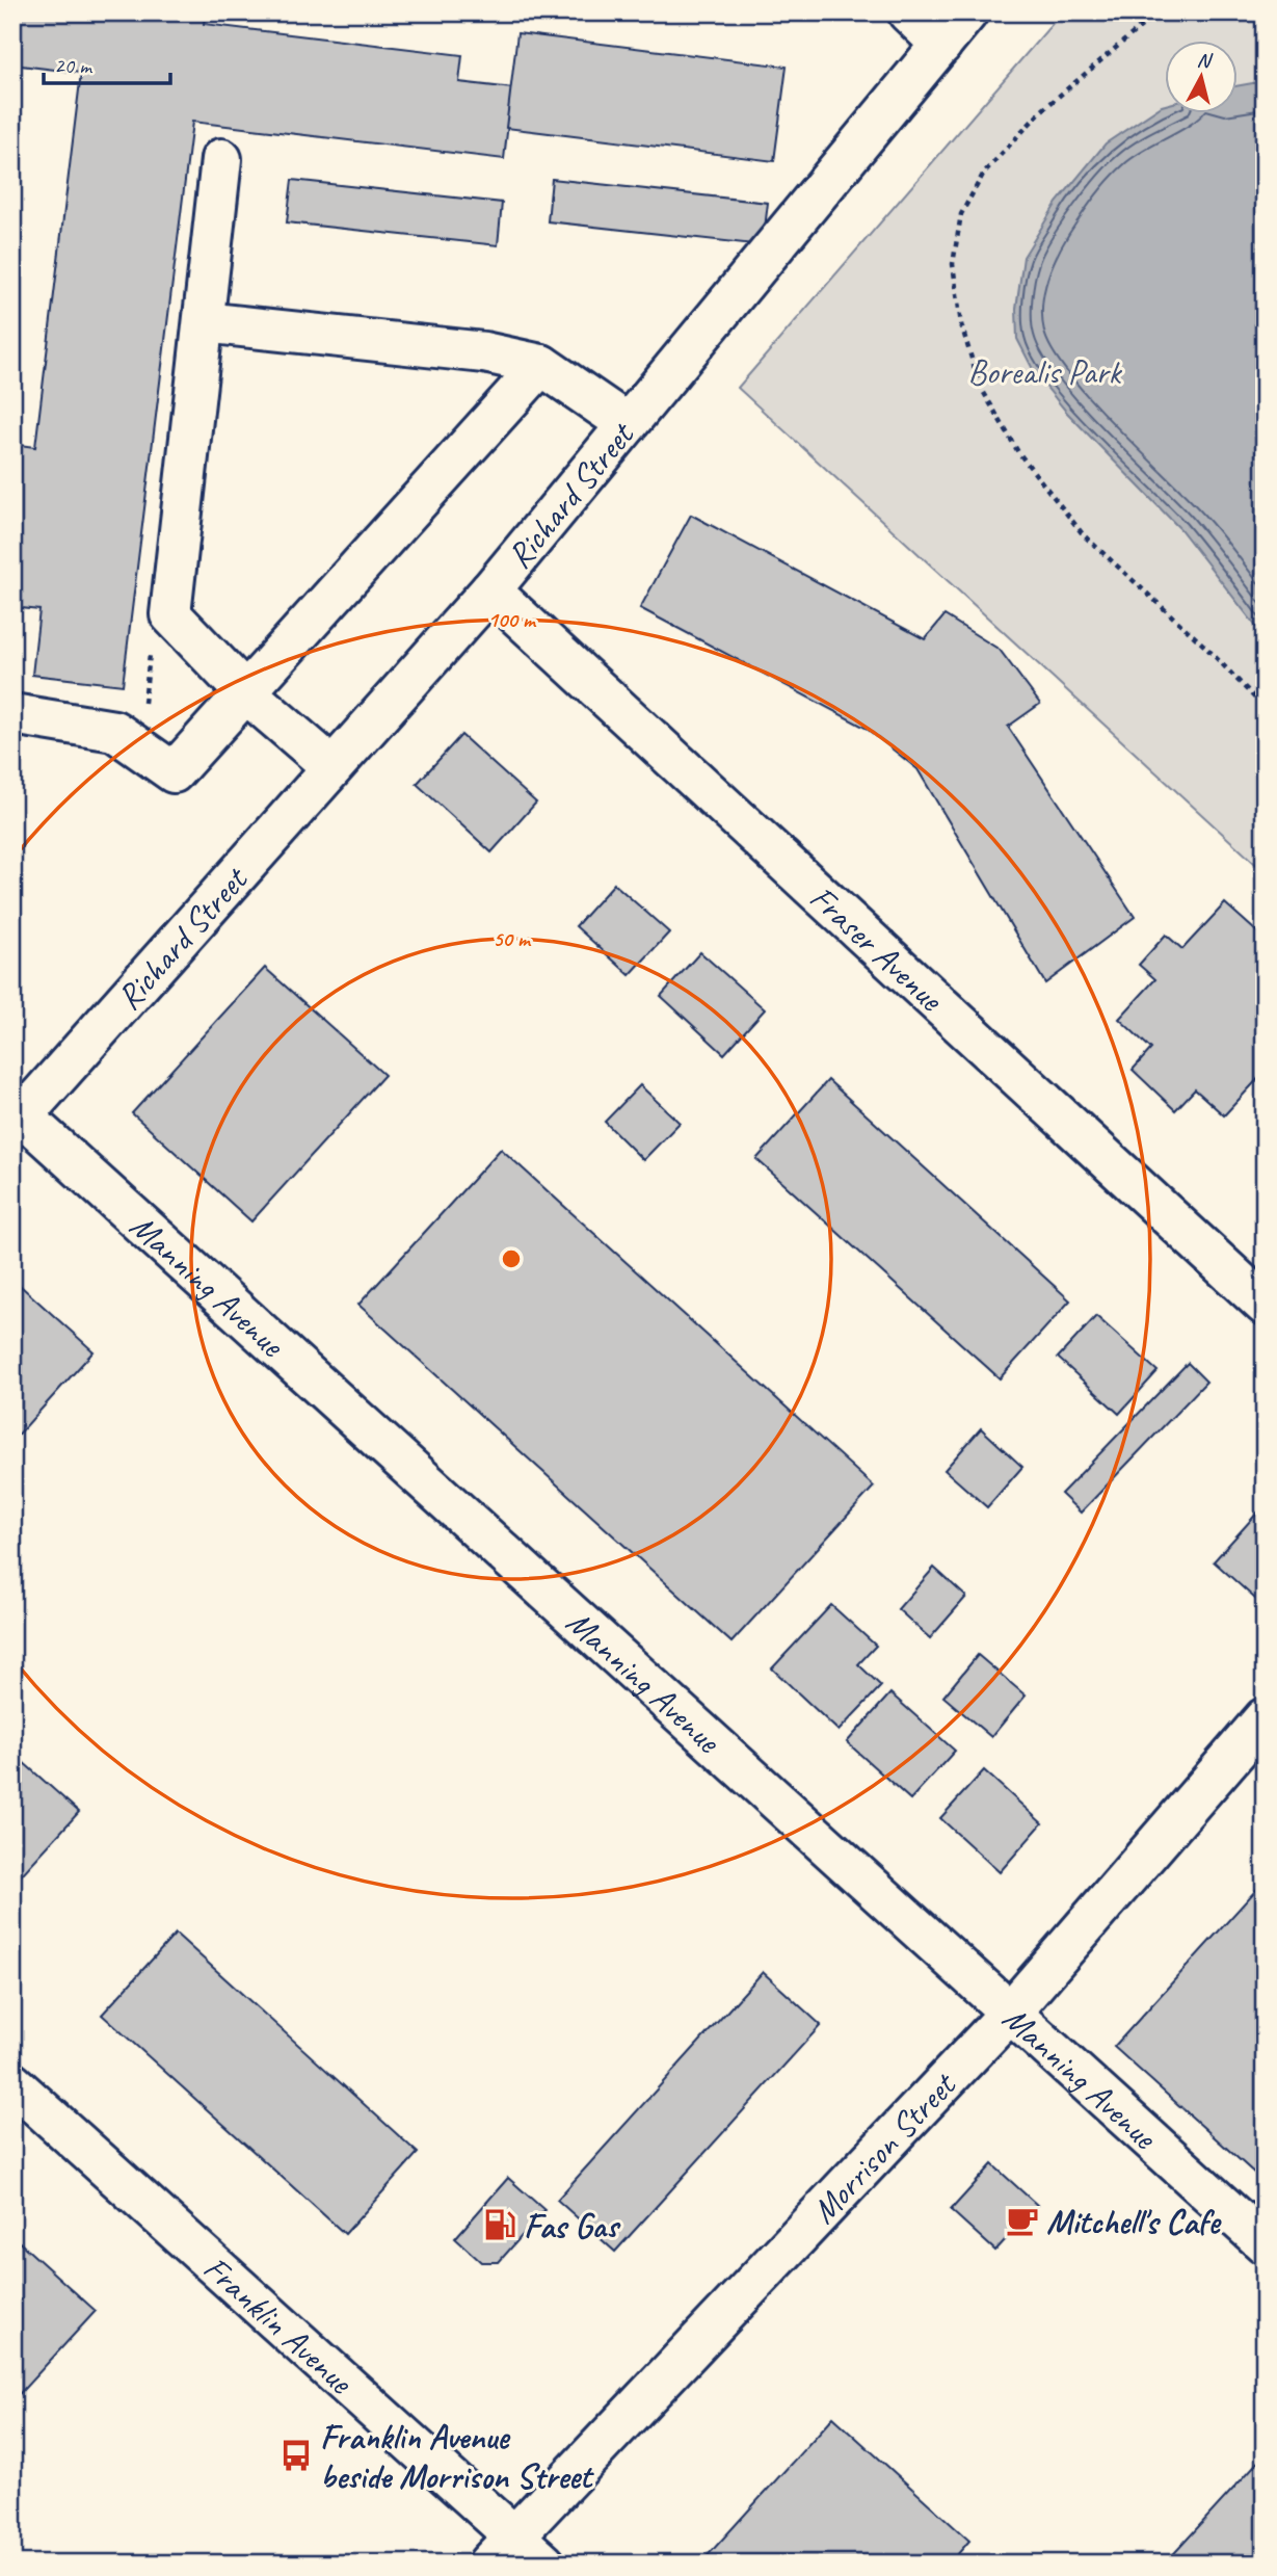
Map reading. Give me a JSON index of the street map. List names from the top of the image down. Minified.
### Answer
{"streets":{"street":["Richard Street","Fraser Avenue","Manning Avenue","Morrison Street","Franklin Avenue"]},"crossings":[["Richard Street","Fraser Avenue"],["Richard Street","Manning Avenue"],["Manning Avenue","Morrison Street"],["Morrison Street","Franklin Avenue"]],"parks":["Borealis Park"],"places":{"cafe":["Mitchell's Cafe"],"fuel station":["Fas Gas"],"bus stop":["Franklin Avenue beside Morrison Street"]},"scale_bar":"20 m","north":"top","rings":["100 m","50 m"]}
